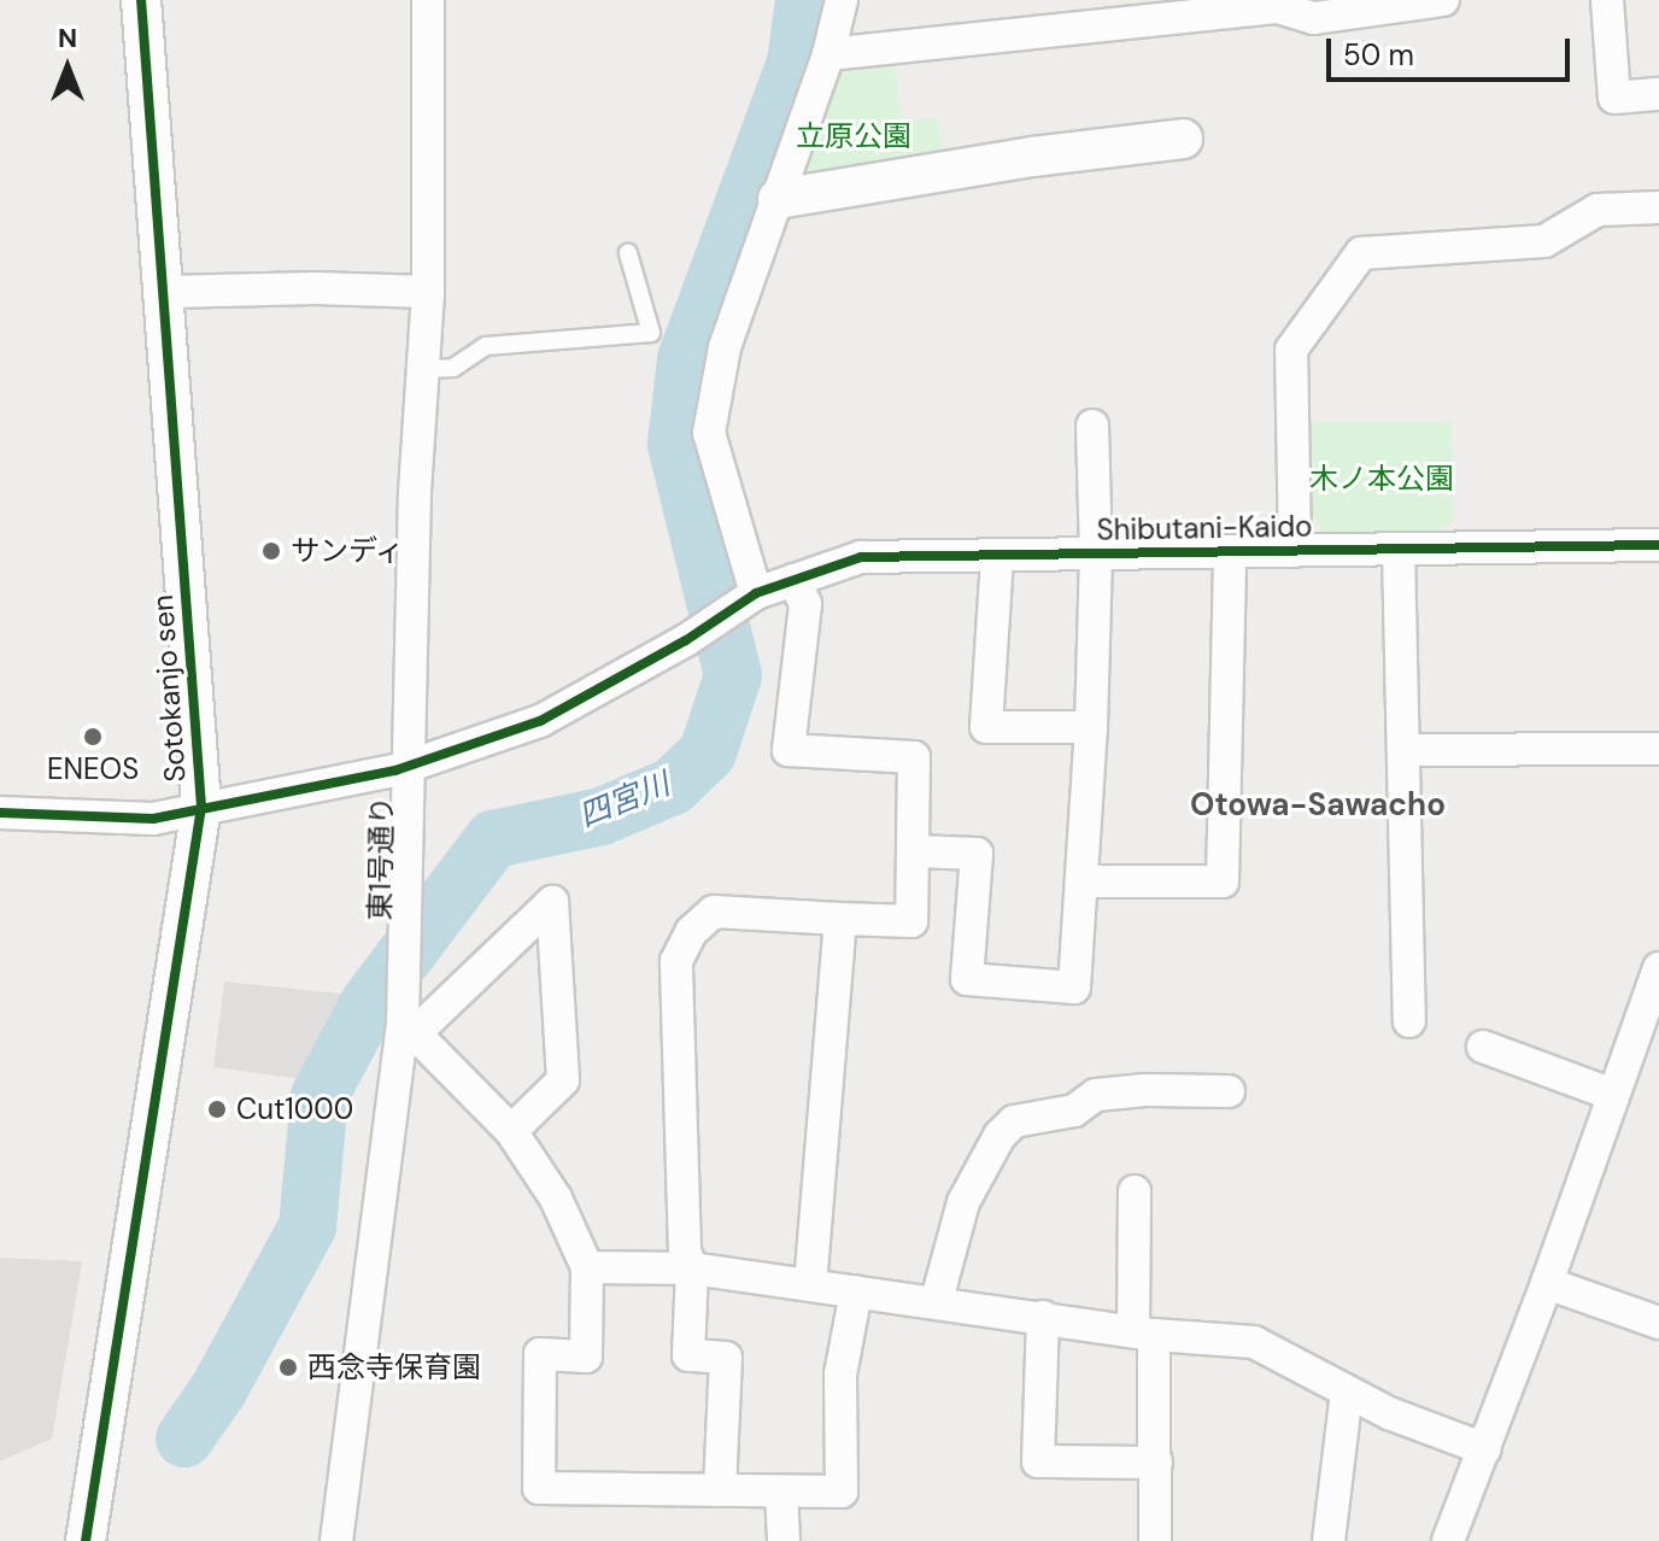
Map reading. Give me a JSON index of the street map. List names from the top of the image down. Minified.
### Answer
{"streets":{"street":["Shibutani-Kaido","Sotokanjo sen","東1号通り"]},"crossings":[["Shibutani-Kaido","Sotokanjo sen"],["Shibutani-Kaido","東1号通り"]],"districts":["Otowa-Sawacho"],"water":["四宮川"],"parks":["立原公園","木ノ本公園"],"places":["サンディ","ENEOS","Cut1000","西念寺保育園"],"scale_bar":"50 m","north":"top"}
